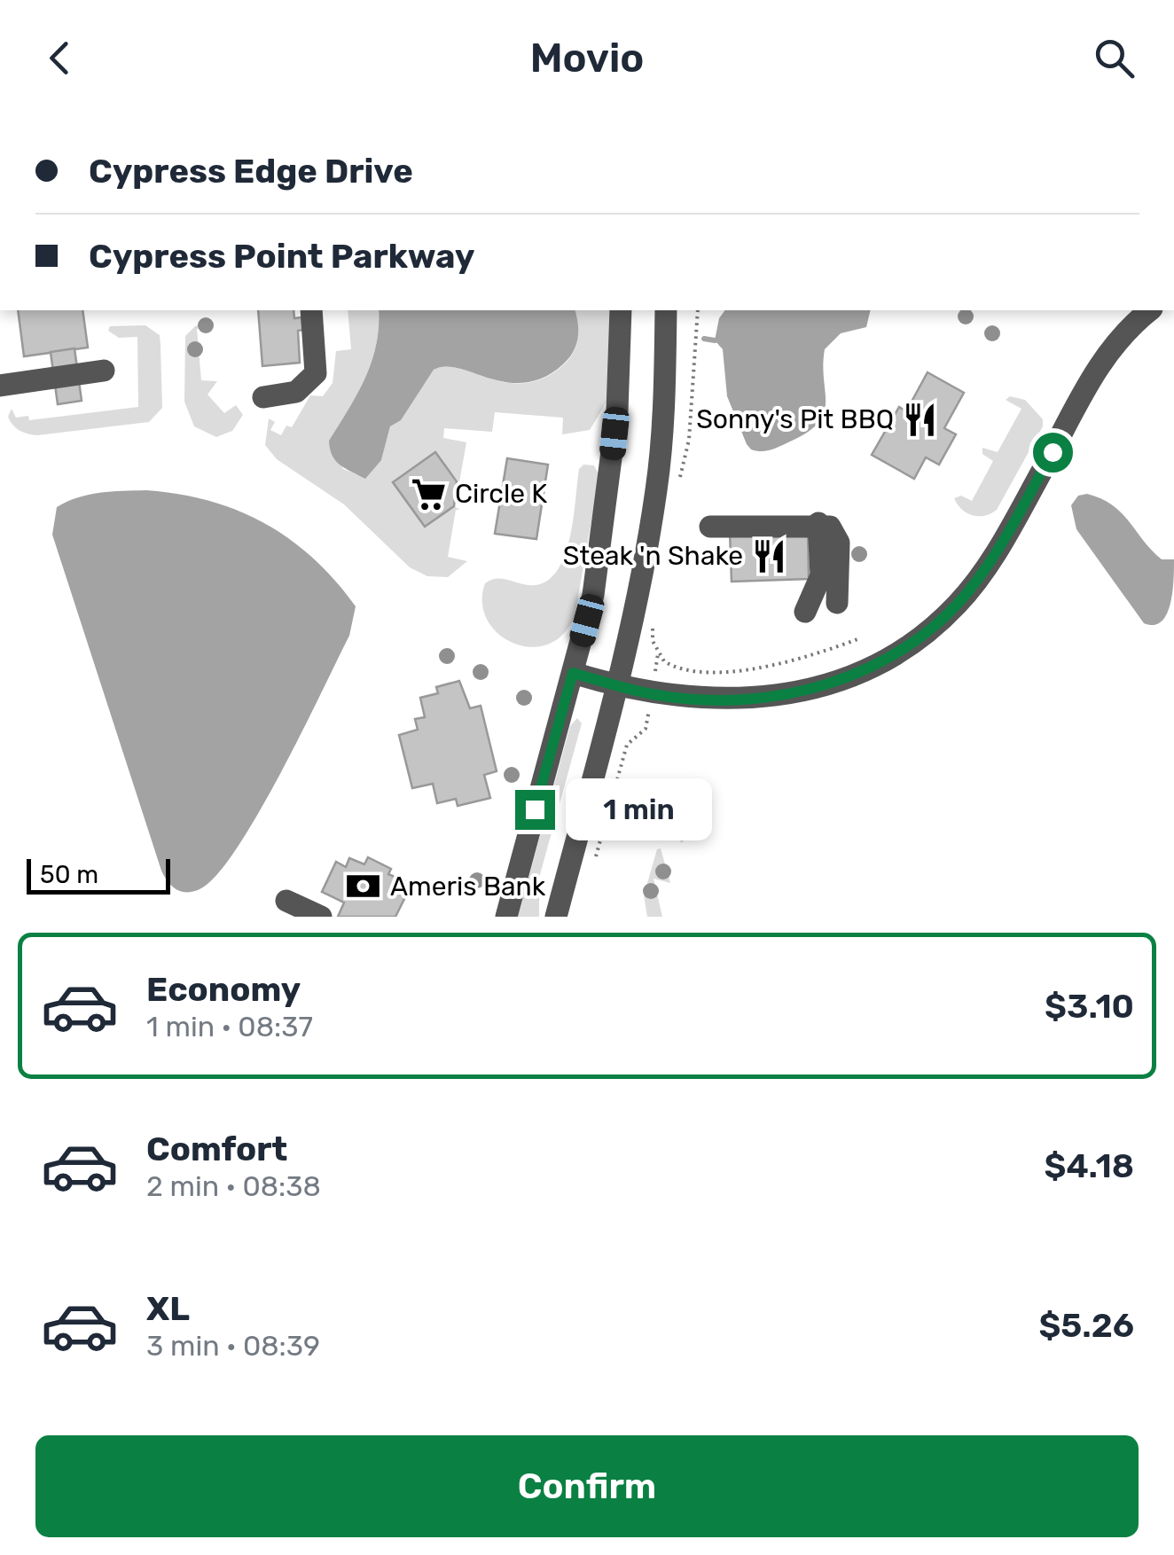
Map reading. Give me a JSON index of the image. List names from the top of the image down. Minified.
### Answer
{"places":{"restaurant":["Sonny's Pit BBQ","Steak 'n Shake"],"supermarket":["Circle K"],"bank":["Ameris Bank"]},"scale_bar":"50 m","page":{"header":"Movio","banner":["Cypress Edge Drive","Cypress Point Parkway"],"bubble":"1 min","scale":"50 m","list":[{"name":"Economy","note":"1 min · 08:37","value":"$3.10"},{"name":"Comfort","note":"2 min · 08:38","value":"$4.18"},{"name":"XL","note":"3 min · 08:39","value":"$5.26"}],"buttons":"Confirm"}}
